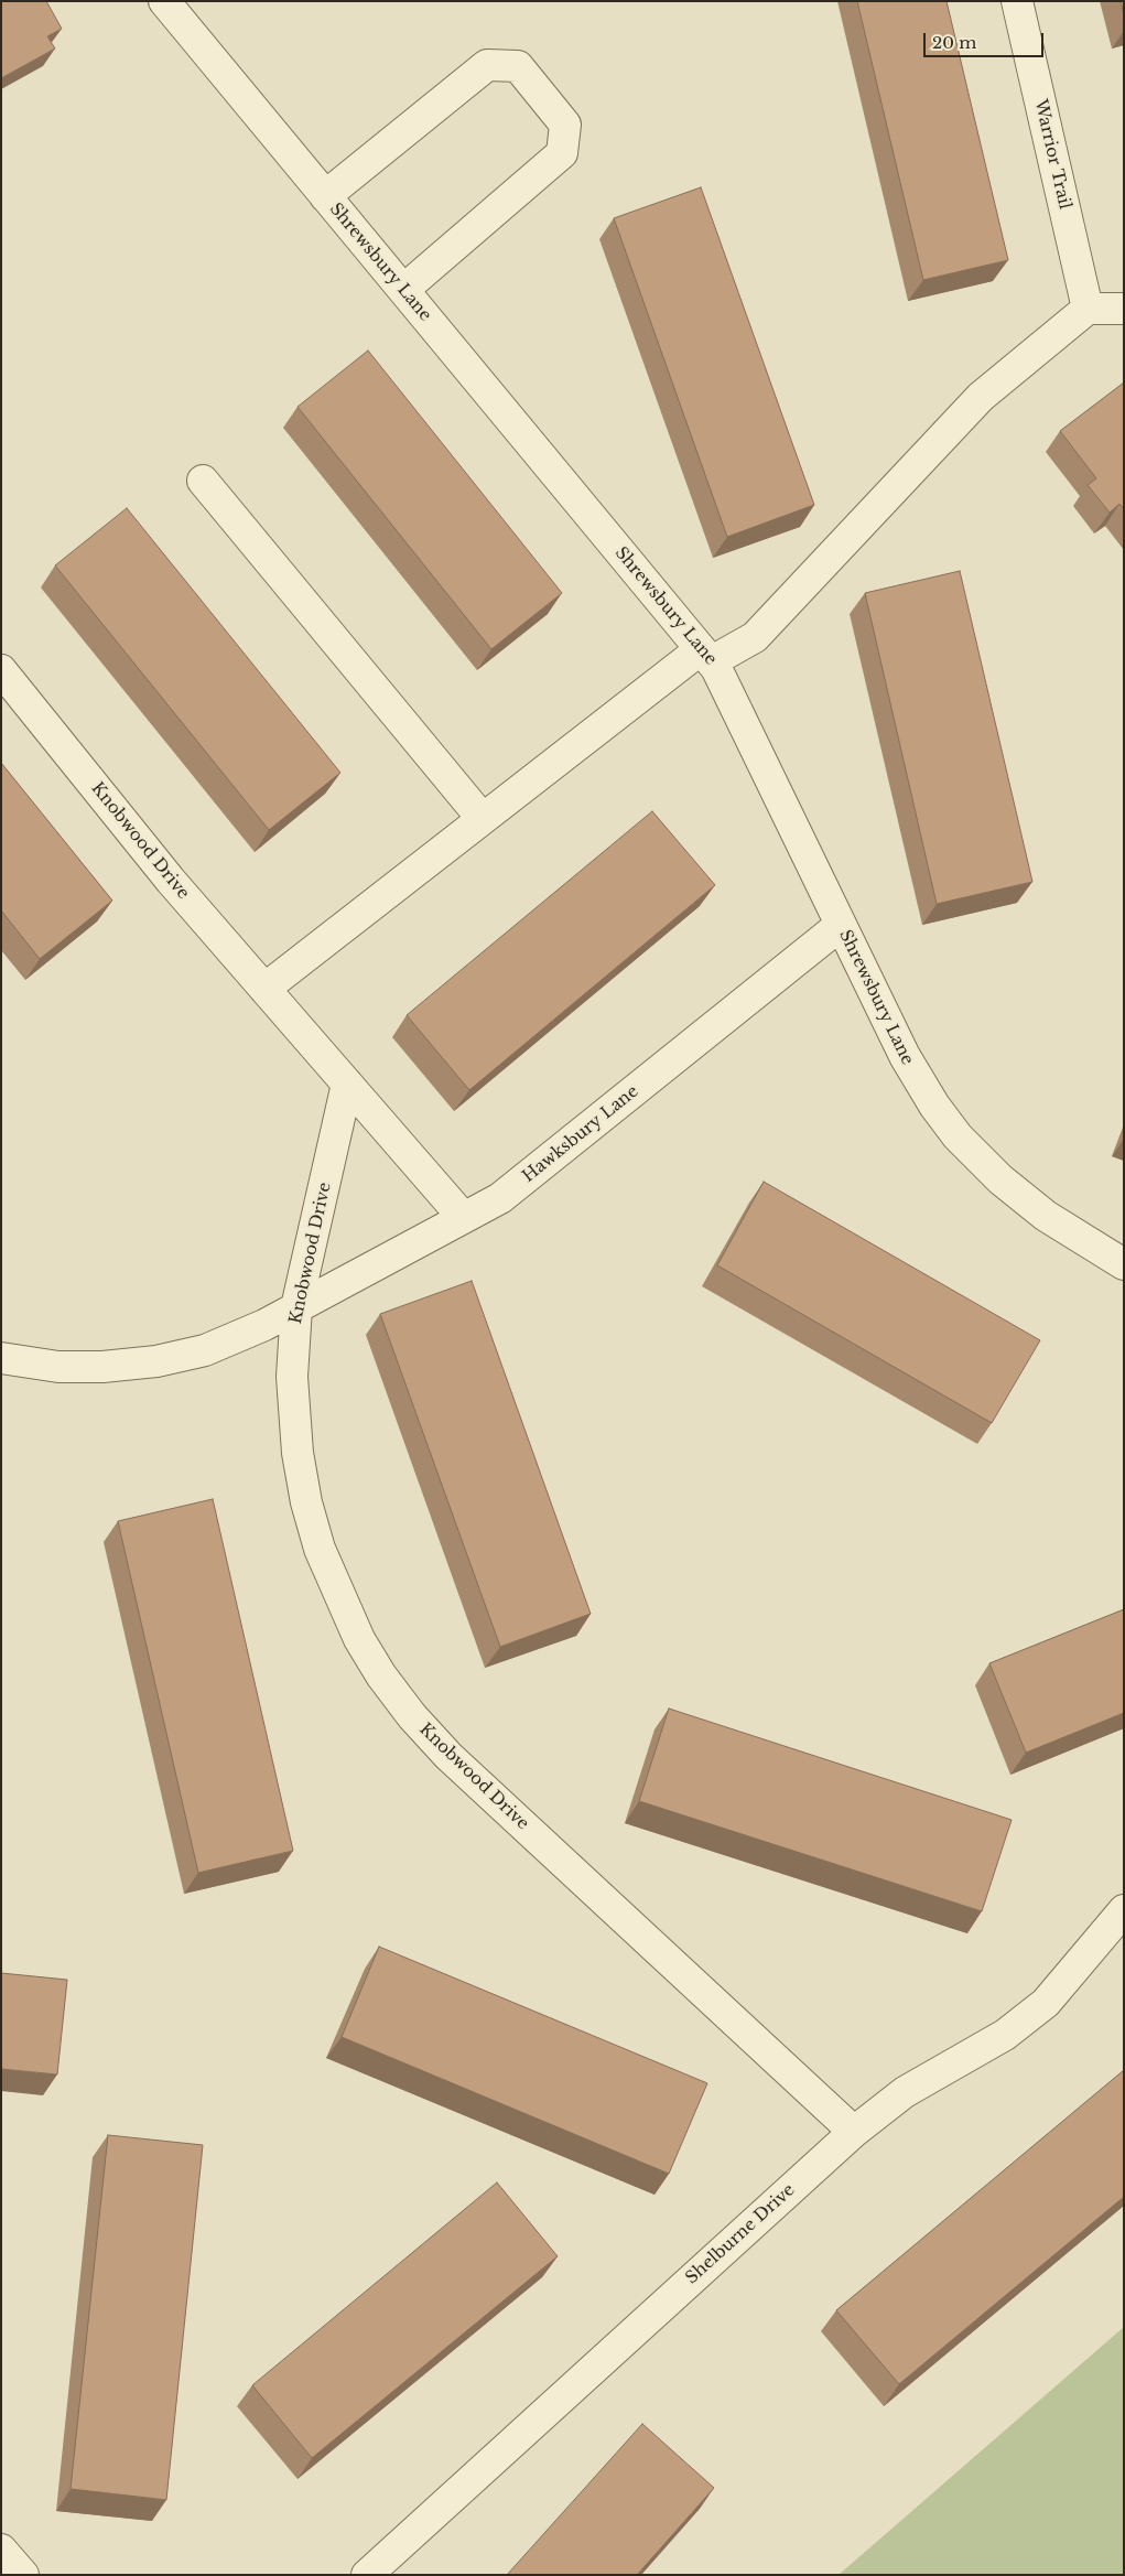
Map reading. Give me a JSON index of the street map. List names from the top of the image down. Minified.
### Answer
{"streets":{"street":["Warrior Trail","Shrewsbury Lane","Knobwood Drive","Hawksbury Lane","Shelburne Drive"]},"crossings":[["Shrewsbury Lane","Hawksbury Lane"],["Knobwood Drive","Hawksbury Lane"],["Knobwood Drive","Shelburne Drive"]],"scale_bar":"20 m"}
